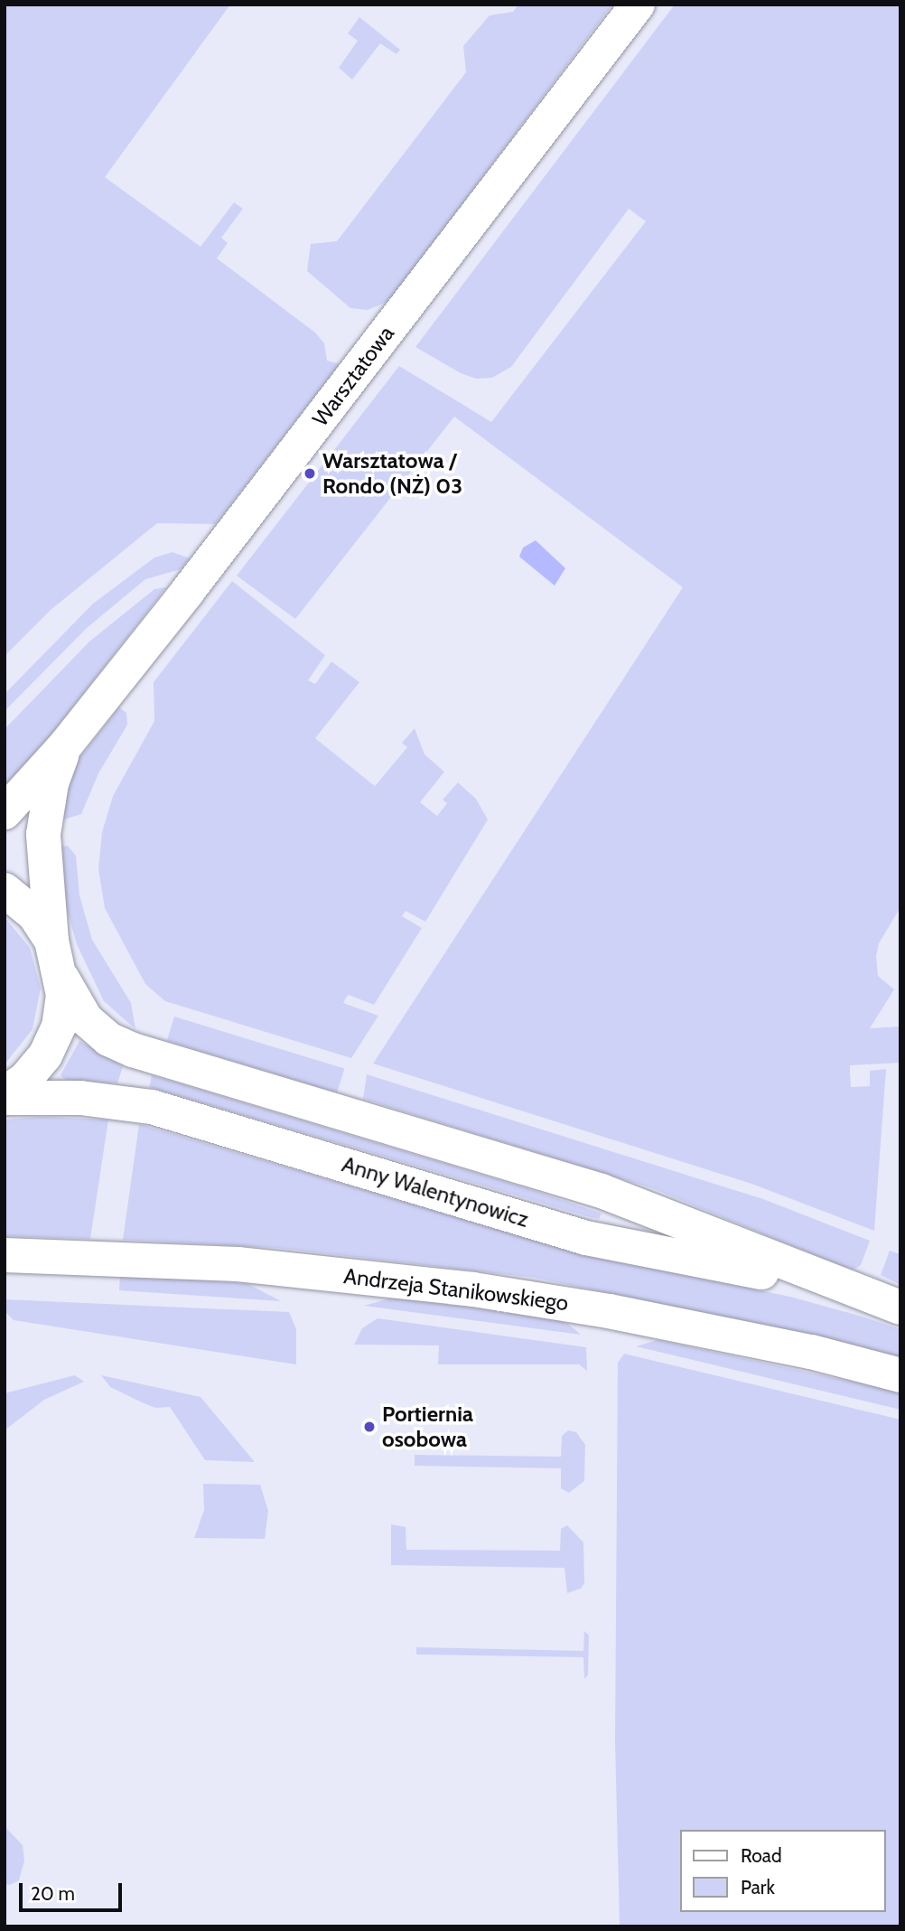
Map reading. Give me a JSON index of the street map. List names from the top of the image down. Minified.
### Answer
{"streets":{"street":["Warsztatowa","Anny Walentynowicz","Andrzeja Stanikowskiego"]},"places":["Warsztatowa / Rondo (NŻ) 03","Portiernia osobowa"],"legend":["Road","Park"],"scale_bar":"20 m"}
